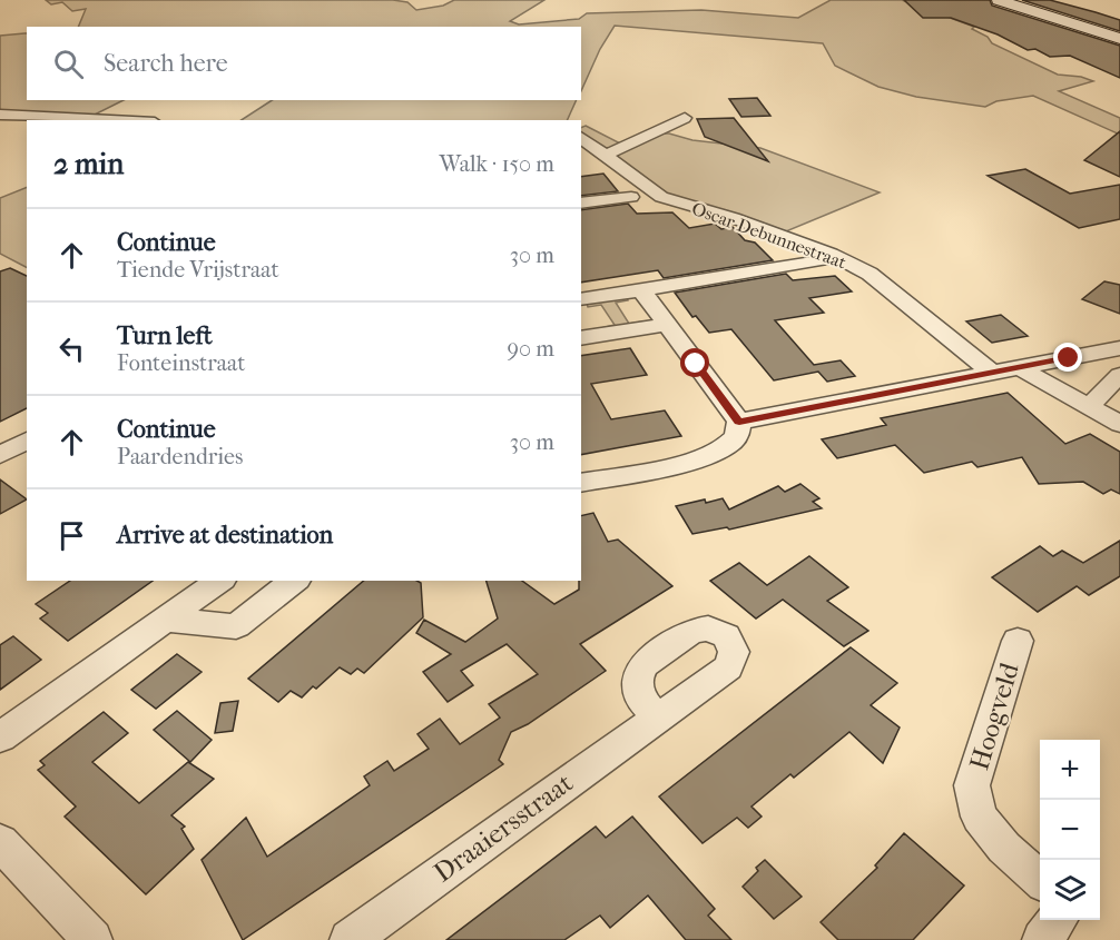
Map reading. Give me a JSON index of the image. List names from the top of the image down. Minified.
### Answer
{"streets":{"street":["Oscar Debunnestraat","Hoogveld","Draaiersstraat"]},"page":{"search":"Search here","heading":["2 min","Walk · 150 m"],"list":[["Continue","Tiende Vrijstraat","30 m"],["Turn left","Fonteinstraat","90 m"],["Continue","Paardendries","30 m"],"Arrive at destination"],"map_buttons":["+","−"]}}
